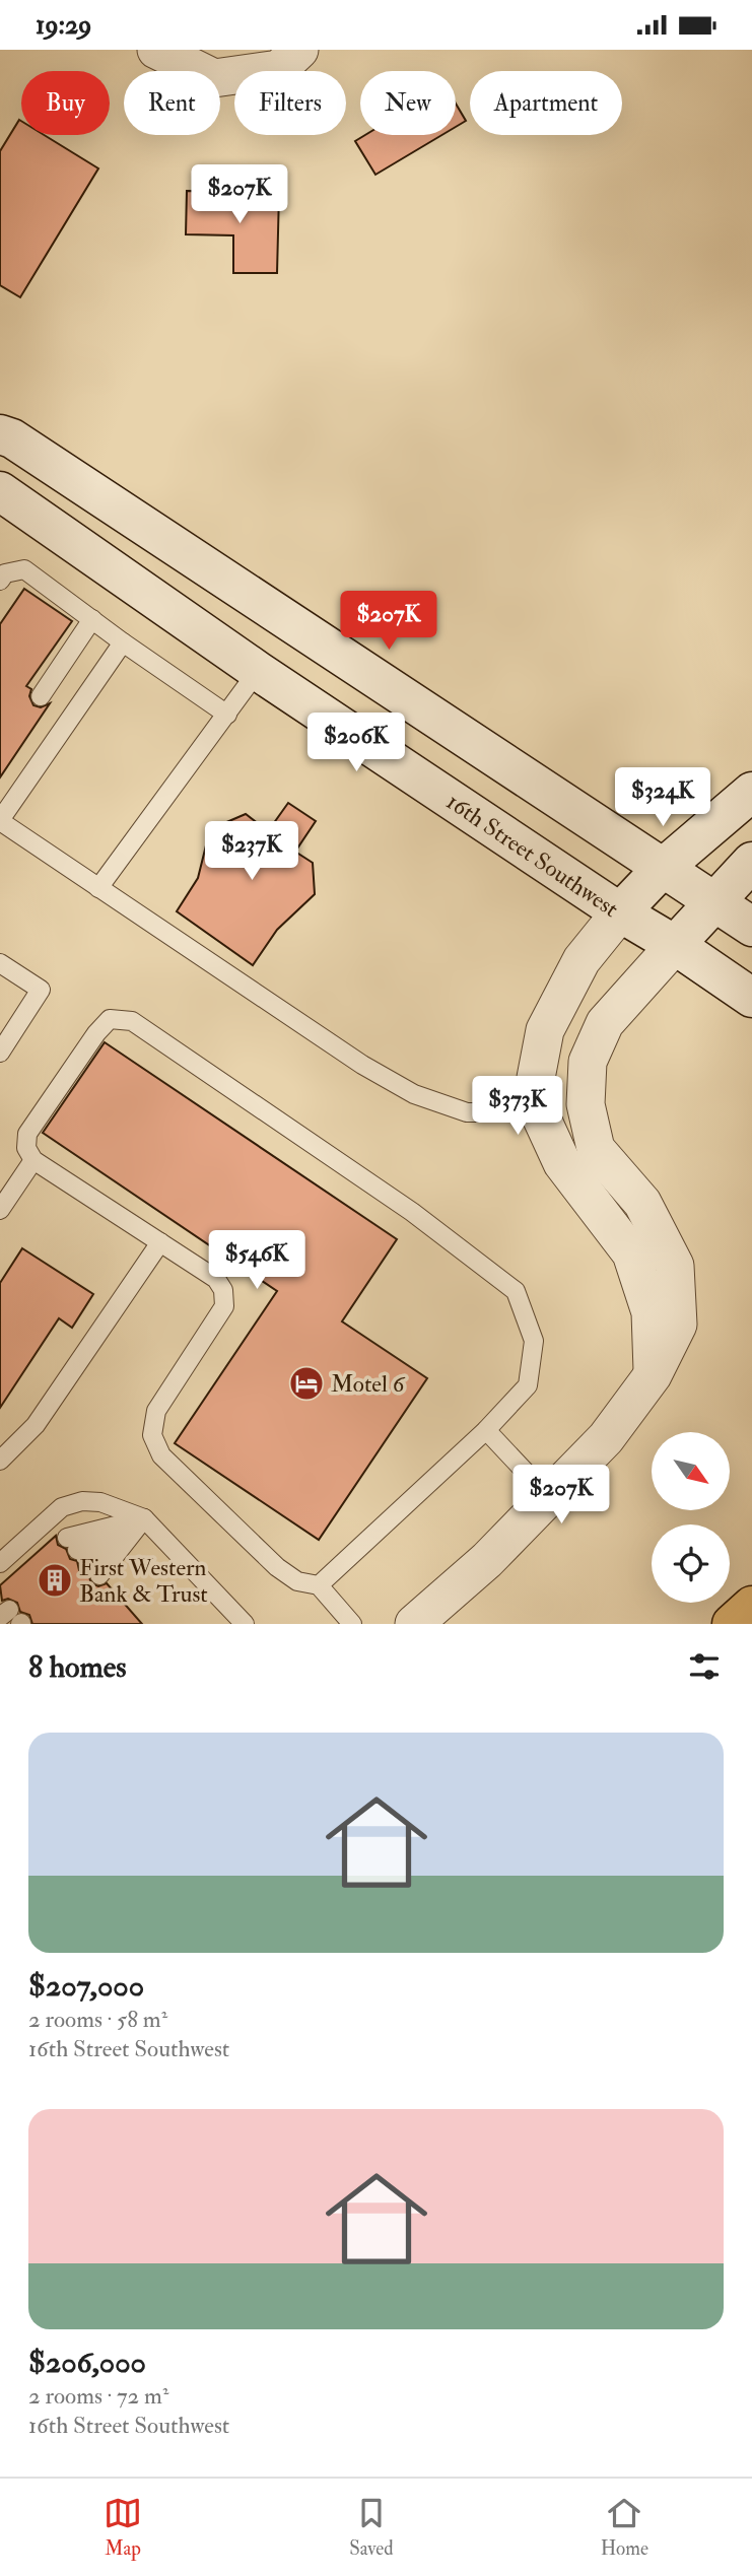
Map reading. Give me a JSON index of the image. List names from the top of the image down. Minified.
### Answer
{"streets":{"main road":["16th Street Southwest"]},"places":{"hotel":["Motel 6"],"building":["First Western Bank & Trust"]},"north":"bottom right","page":{"status":"19:29","chip":["Buy","Rent","Filters","New","Apartment"],"price":["$207K","$207K","$206K","$324K","$237K","$373K","$546K","$207K"],"heading":"8 homes","list":[{"name":"$207,000","note":"2 rooms · 58 m² · 16th Street Southwest"},{"name":"$206,000","note":"2 rooms · 72 m² · 16th Street Southwest"}],"tabs":["Map","Saved","Home"]}}
